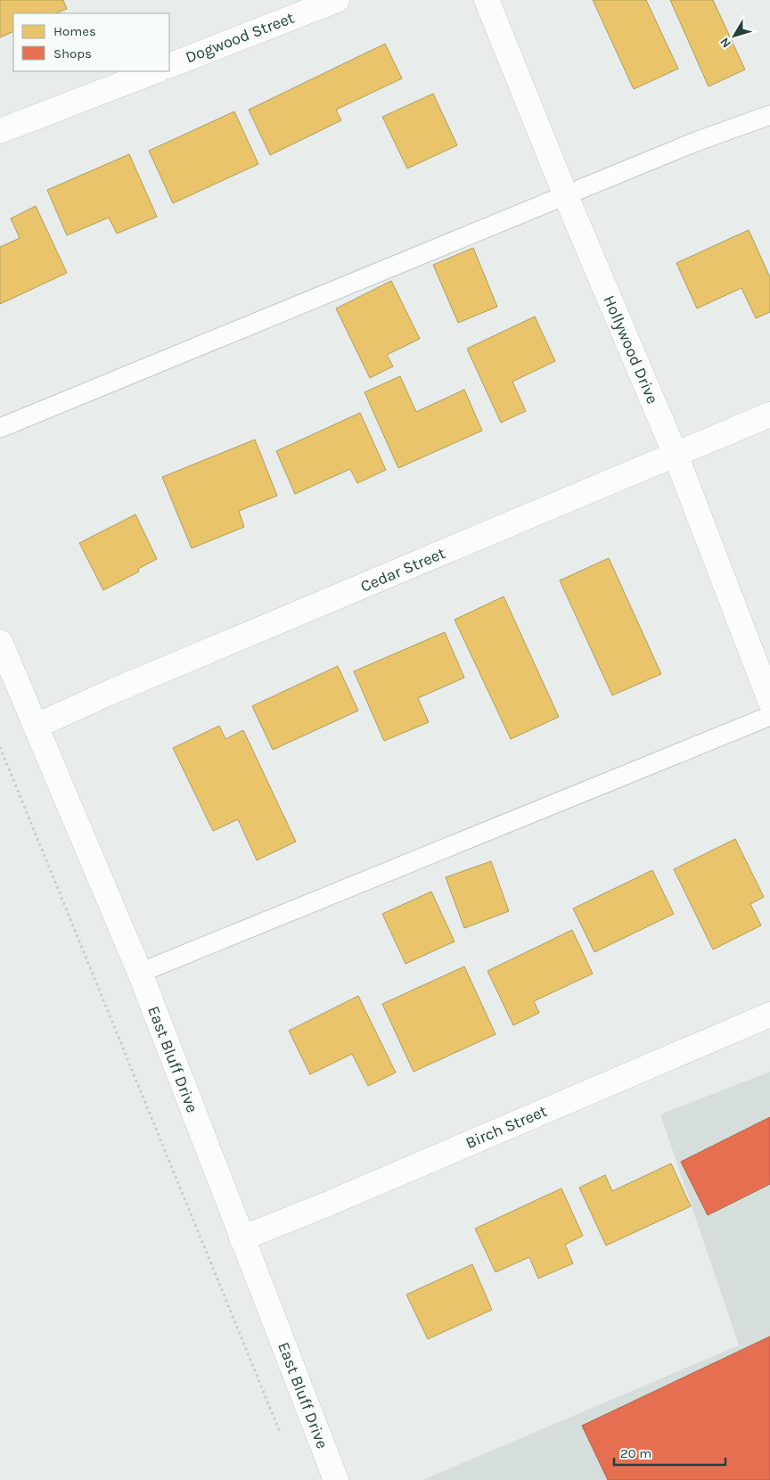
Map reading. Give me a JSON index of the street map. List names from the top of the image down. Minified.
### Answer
{"streets":{"street":["Dogwood Street","Hollywood Drive","Cedar Street","East Bluff Drive","Birch Street"]},"crossings":[["Hollywood Drive","Cedar Street"],["Cedar Street","East Bluff Drive"],["East Bluff Drive","Birch Street"]],"legend":["Homes","Shops"],"scale_bar":"20 m","north":"bottom left"}
